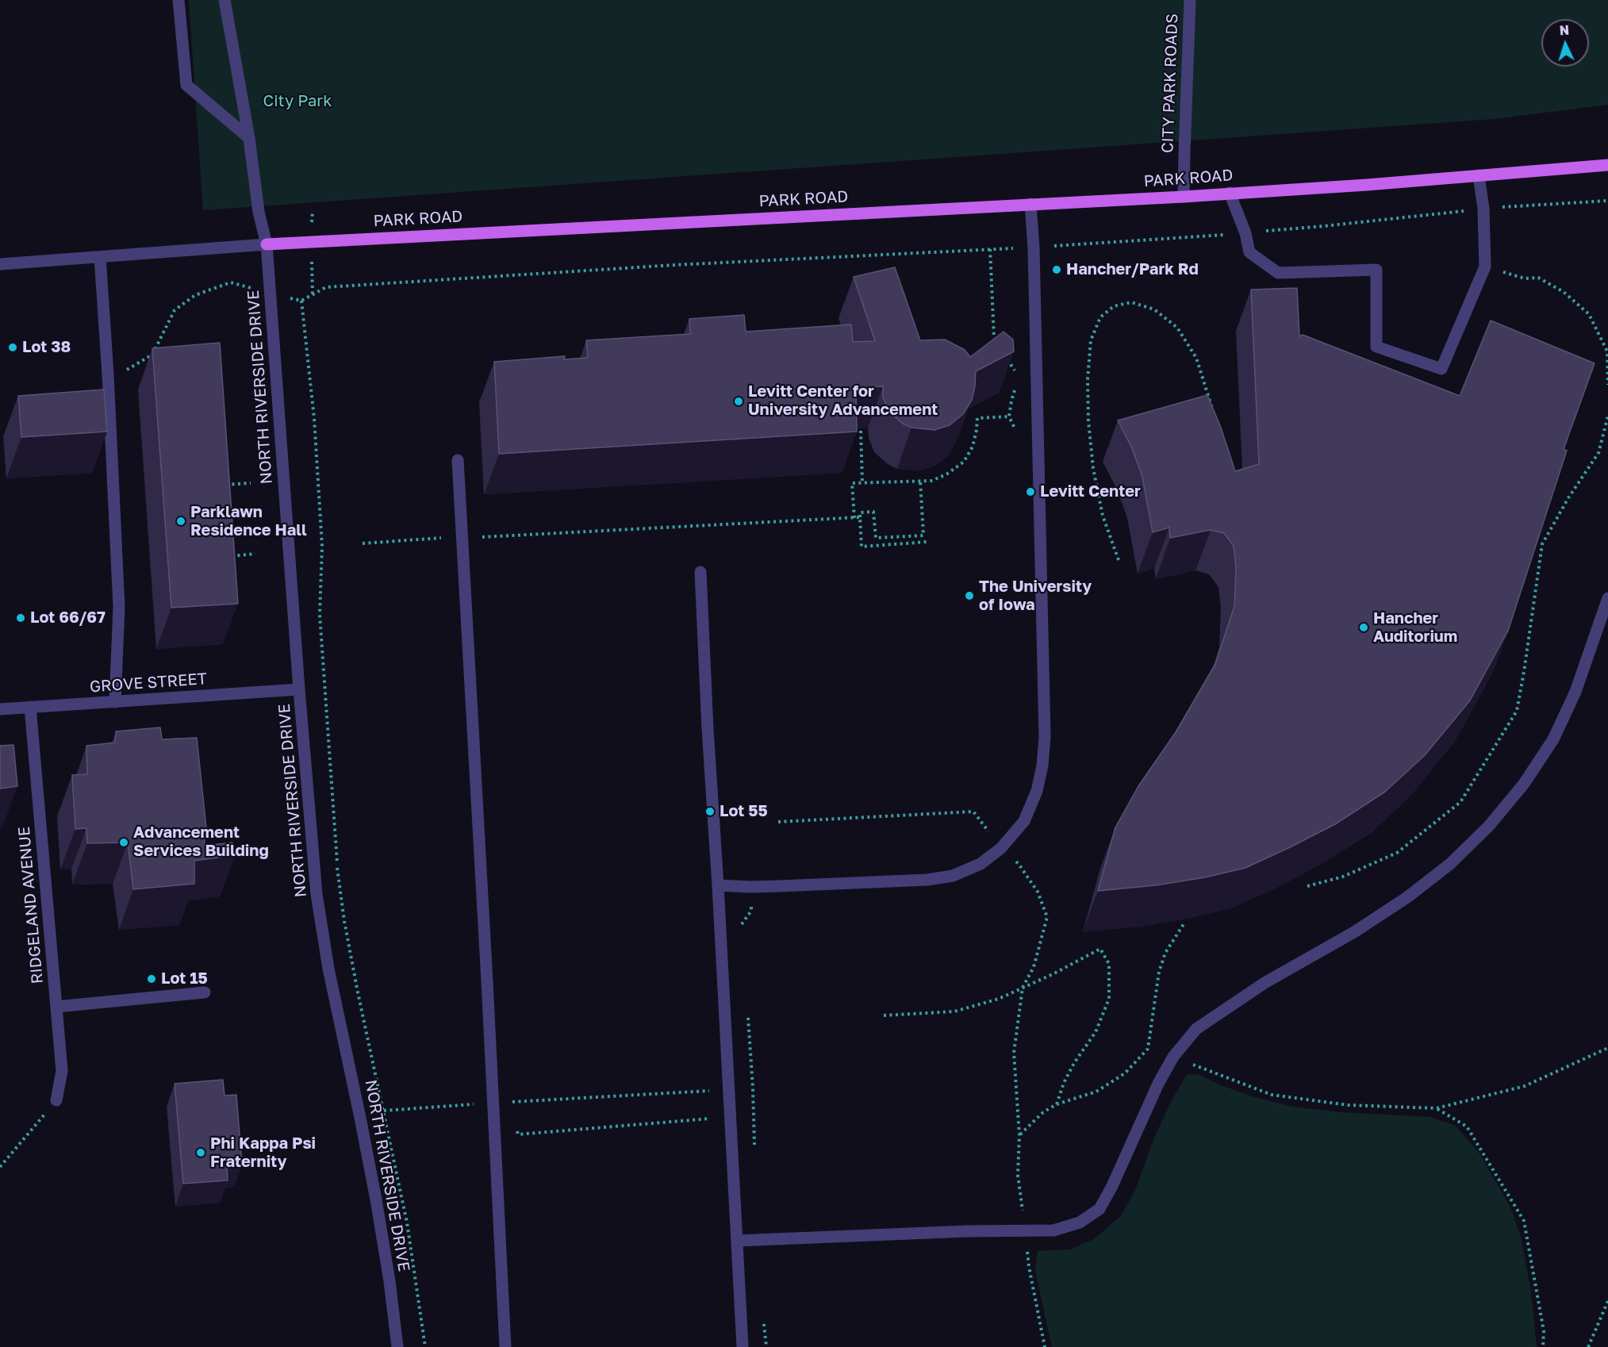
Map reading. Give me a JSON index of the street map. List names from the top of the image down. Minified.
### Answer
{"streets":{"main road":["PARK ROAD"],"street":["CITY PARK ROADS","NORTH RIVERSIDE DRIVE","GROVE STREET","RIDGELAND AVENUE"]},"crossings":[["CITY PARK ROADS","PARK ROAD"],["PARK ROAD","NORTH RIVERSIDE DRIVE"],["NORTH RIVERSIDE DRIVE","GROVE STREET"],["GROVE STREET","RIDGELAND AVENUE"]],"parks":["City Park"],"places":["Hancher/Park Rd","Lot 38","Levitt Center for University Advancement","Levitt Center","Parklawn Residence Hall","The University of Iowa","Lot 66/67","Hancher Auditorium","Lot 55","Advancement Services Building","Lot 15","Phi Kappa Psi Fraternity"],"north":"top"}
